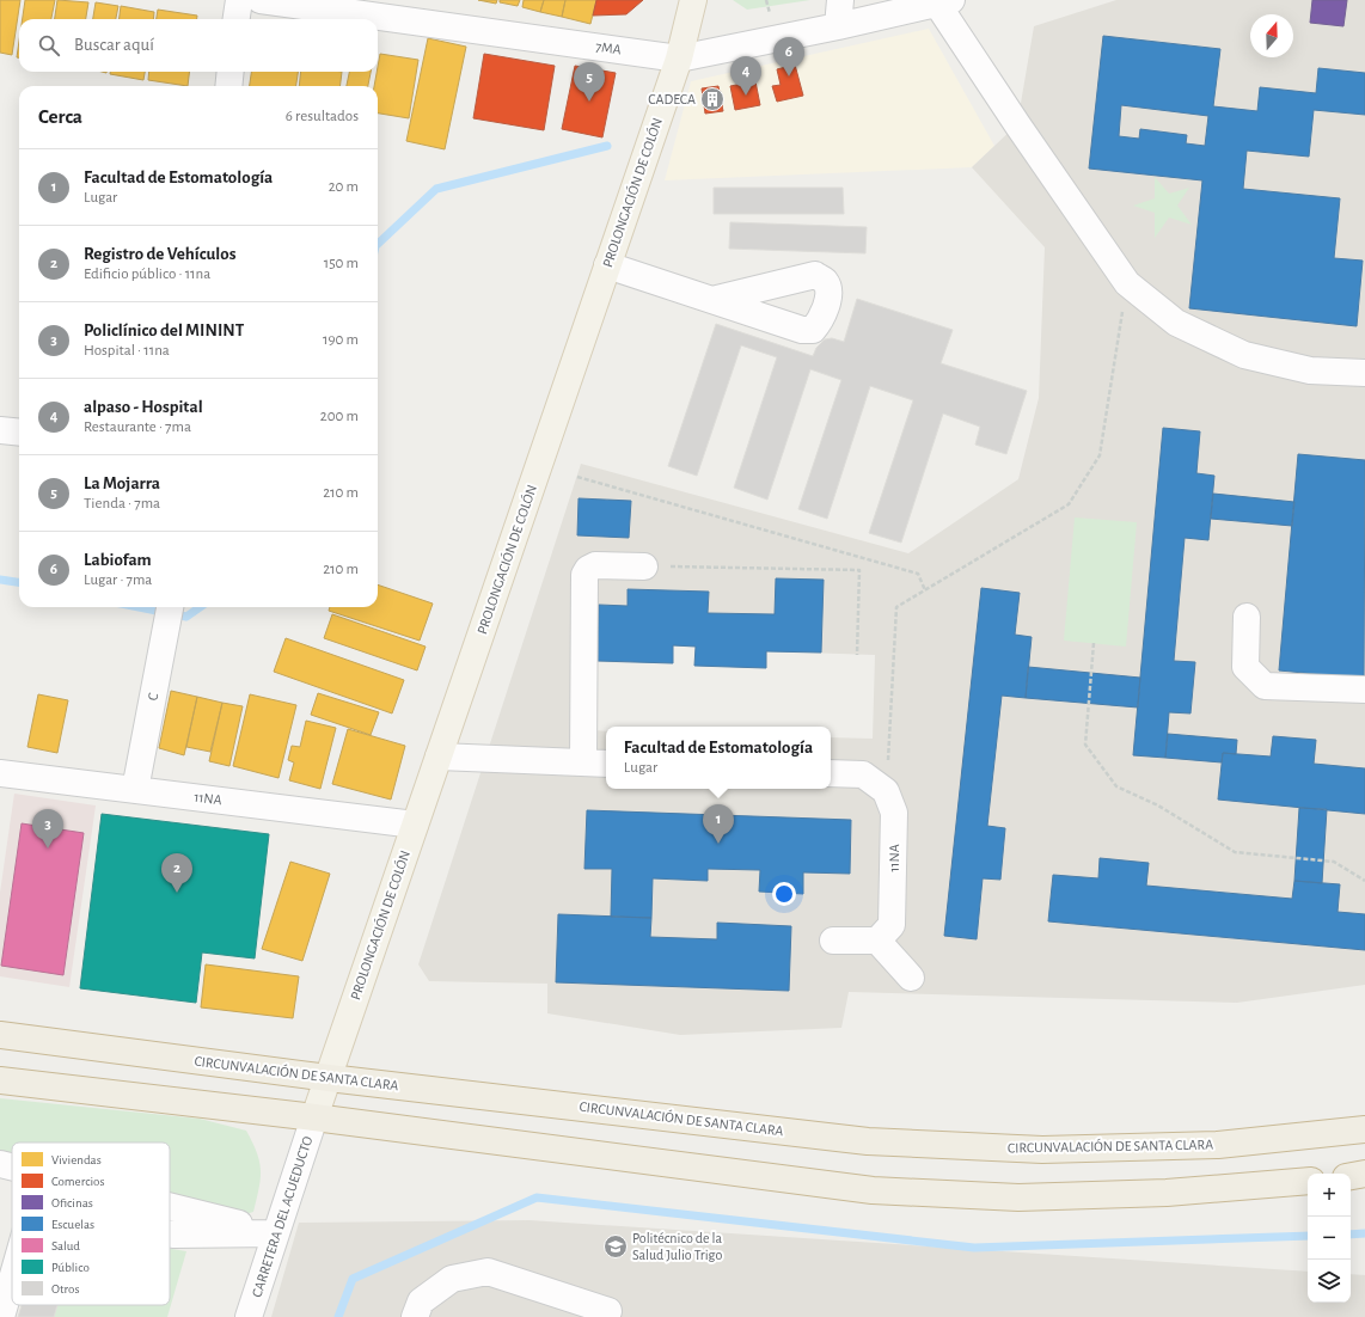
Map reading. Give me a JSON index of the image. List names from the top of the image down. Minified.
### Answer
{"streets":{"highway":["CIRCUNVALACIÓN DE SANTA CLARA"],"main road":["PROLONGACIÓN DE COLÓN"],"street":["7MA","C","11NA","CARRETERA DEL ACUEDUCTO"]},"crossings":[["7MA","PROLONGACIÓN DE COLÓN"],["PROLONGACIÓN DE COLÓN","11NA"],["PROLONGACIÓN DE COLÓN","CIRCUNVALACIÓN DE SANTA CLARA"],["PROLONGACIÓN DE COLÓN","CARRETERA DEL ACUEDUCTO"],["C","11NA"]],"places":{"building":["CADECA"],"school or university":["Politécnico de la Salud Julio Trigo"]},"legend":["Viviendas","Comercios","Oficinas","Escuelas","Salud","Público","Otros"],"north":"top","page":{"search":"Buscar aquí","pins":["6","4","5","1","3","2"],"heading":["Cerca","6 resultados"],"list":[{"mark":"1","name":"Facultad de Estomatología","note":"Lugar","value":"20 m"},{"mark":"2","name":"Registro de Vehículos","note":"Edificio público · 11na","value":"150 m"},{"mark":"3","name":"Policlínico del MININT","note":"Hospital · 11na","value":"190 m"},{"mark":"4","name":"alpaso - Hospital","note":"Restaurante · 7ma","value":"200 m"},{"mark":"5","name":"La Mojarra","note":"Tienda · 7ma","value":"210 m"},{"mark":"6","name":"Labiofam","note":"Lugar · 7ma","value":"210 m"}],"popup":["Facultad de Estomatología","Lugar"],"map_buttons":["+","−"]}}
